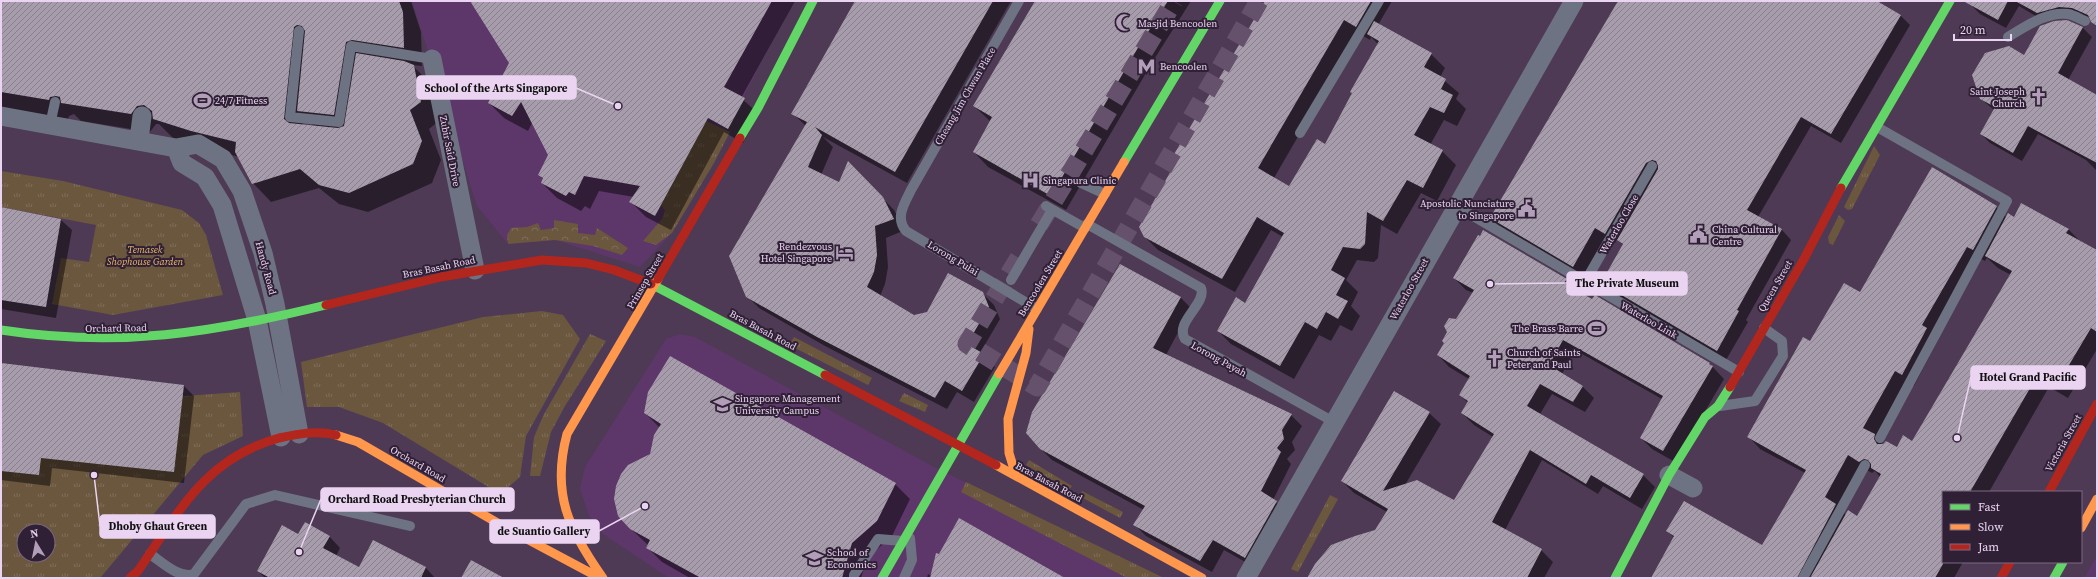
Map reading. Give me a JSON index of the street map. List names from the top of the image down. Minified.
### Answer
{"streets":{"main road":["Bras Basah Road","Prinsep Street","Bencoolen Street","Queen Street","Orchard Road","Victoria Street"],"street":["Zubir Said Drive","Handy Road","Waterloo Street"],"lane":["Cheang Jim Chwan Place","Waterloo Close","Lorong Pulai","Waterloo Link","Lorong Payah"]},"crossings":[["Cheang Jim Chwan Place","Lorong Pulai"],["Zubir Said Drive","Bras Basah Road"],["Waterloo Close","Waterloo Link"],["Lorong Pulai","Bencoolen Street"],["Bras Basah Road","Handy Road"],["Bras Basah Road","Prinsep Street"],["Bras Basah Road","Bencoolen Street"],["Bras Basah Road","Orchard Road"],["Handy Road","Orchard Road"],["Bencoolen Street","Lorong Payah"],["Queen Street","Waterloo Link"],["Waterloo Street","Waterloo Link"],["Waterloo Street","Lorong Payah"]],"parks":["Temasek Shophouse Garden"],"places":{"mosque":["Masjid Bencoolen"],"metro station":["Bencoolen"],"church":["Saint Joseph Church","Church of Saints Peter and Paul"],"sports":["24/7 Fitness","The Brass Barre"],"other":["School of the Arts Singapore","The Private Museum","Hotel Grand Pacific","Dhoby Ghaut Green","de Suantio Gallery","Orchard Road Presbyterian Church"],"hospital":["Singapura Clinic"],"public building":["Apostolic Nunciature to Singapore","China Cultural Centre"],"hotel":["Rendezvous Hotel Singapore"],"school or university":["Singapore Management University Campus","School of Economics"]},"legend":["Fast","Slow","Jam"],"scale_bar":"20 m","north":"top"}
